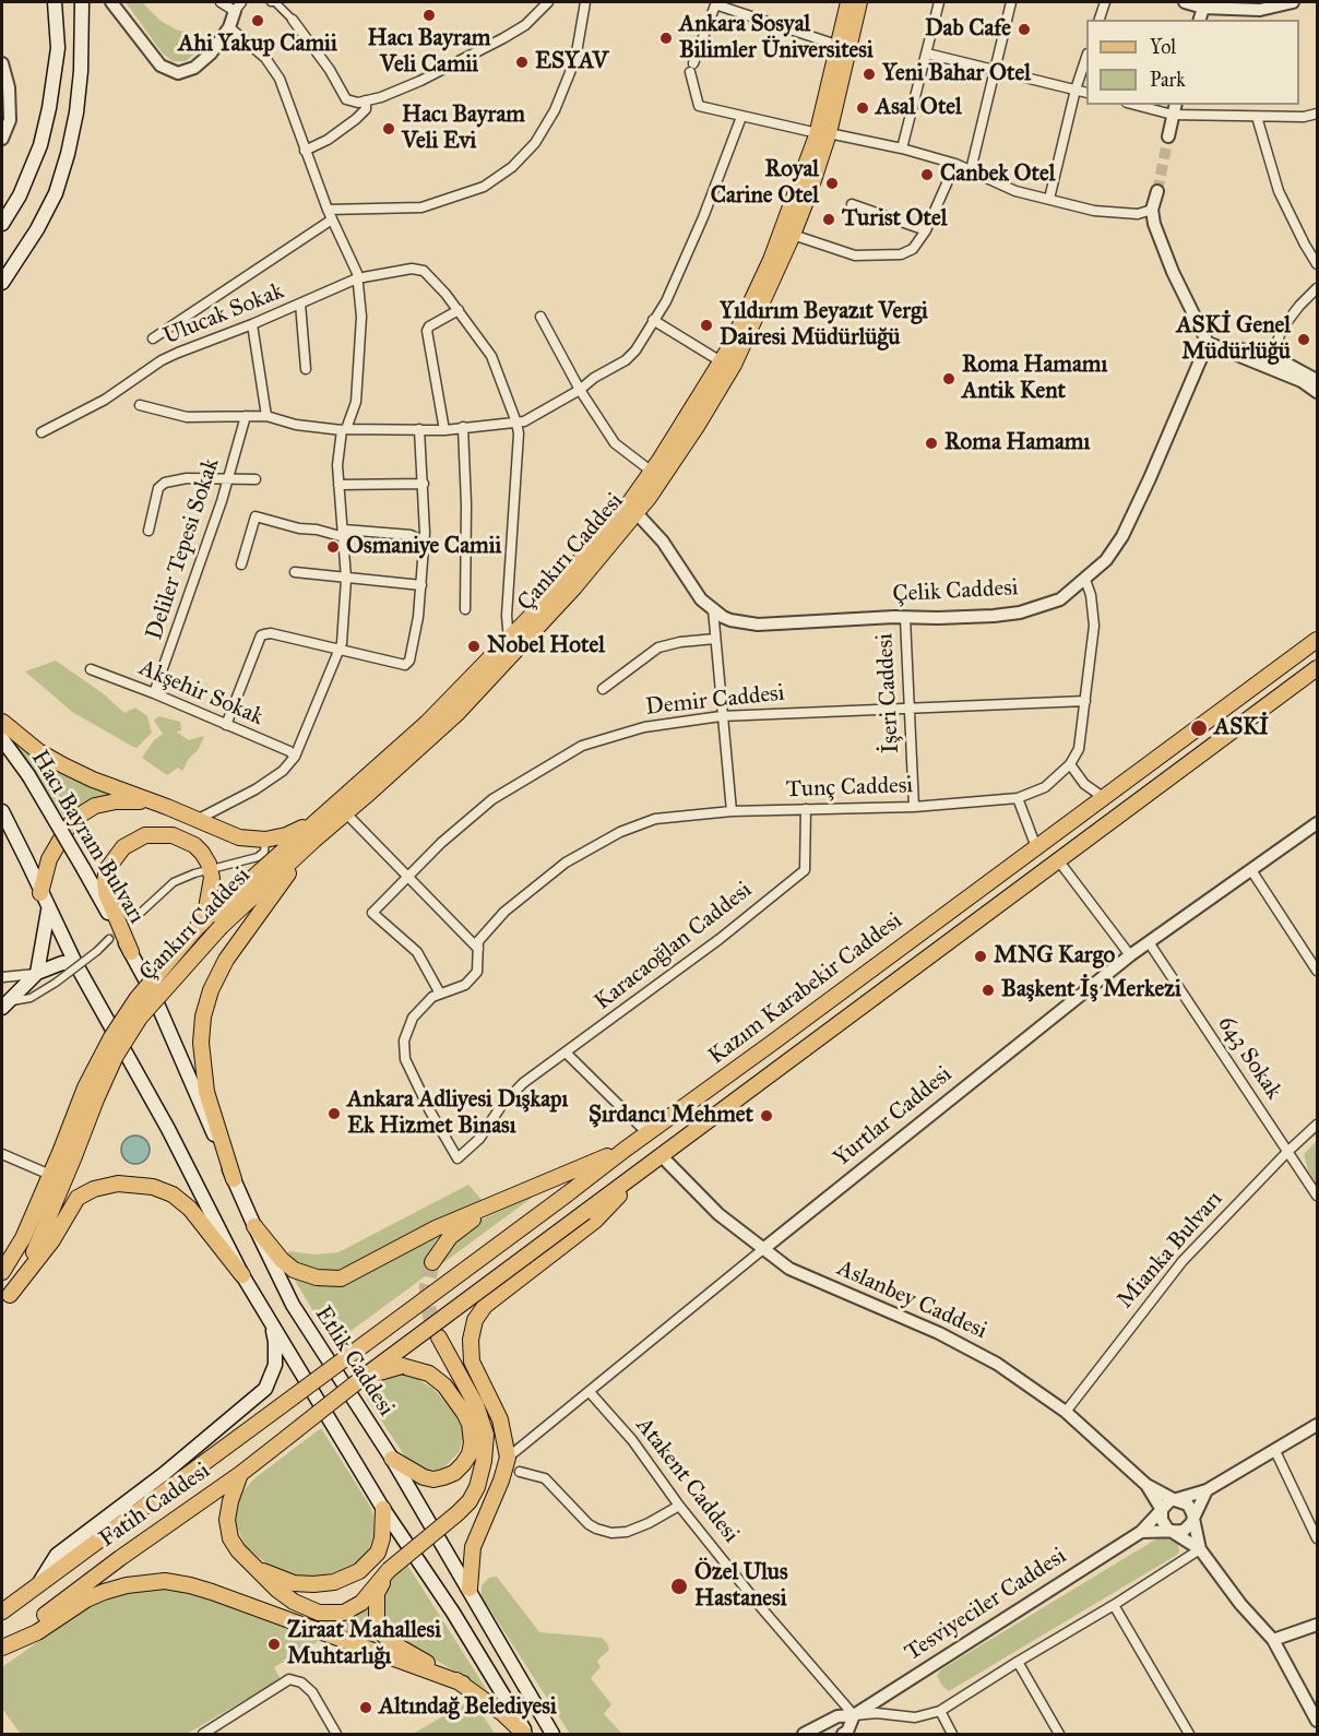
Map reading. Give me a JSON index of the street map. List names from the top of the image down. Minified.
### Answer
{"streets":{"main road":["Çankırı Caddesi","Hacı Bayram Bulvarı","Kazım Karabekir Caddesi","Etlik Caddesi","Fatih Caddesi"],"street":["Ulucak Sokak","Deliler Tepesi Sokak","Çelik Caddesi","Akşehir Sokak","İşeri Caddesi","Demir Caddesi","Tunç Caddesi","Karacaoğlan Caddesi","643 Sokak","Yurtlar Caddesi","Mianka Bulvarı","Aslanbey Caddesi","Atakent Caddesi","Tesviyeciler Caddesi"]},"crossings":[["Deliler Tepesi Sokak","Akşehir Sokak"],["Çelik Caddesi","İşeri Caddesi"],["Çelik Caddesi","Tunç Caddesi"],["İşeri Caddesi","Demir Caddesi"],["İşeri Caddesi","Tunç Caddesi"],["Demir Caddesi","Tunç Caddesi"],["Demir Caddesi","Karacaoğlan Caddesi"],["Tunç Caddesi","Karacaoğlan Caddesi"],["Hacı Bayram Bulvarı","Etlik Caddesi"],["Kazım Karabekir Caddesi","Aslanbey Caddesi"],["Kazım Karabekir Caddesi","Fatih Caddesi"],["643 Sokak","Yurtlar Caddesi"],["643 Sokak","Mianka Bulvarı"],["Yurtlar Caddesi","Aslanbey Caddesi"],["Yurtlar Caddesi","Atakent Caddesi"],["Mianka Bulvarı","Aslanbey Caddesi"],["Atakent Caddesi","Tesviyeciler Caddesi"]],"places":["Hacı Bayram Veli Camii","Ahi Yakup Camii","Dab Cafe","Ankara Sosyal Bilimler Üniversitesi","ESYAV","Yeni Bahar Otel","Asal Otel","Hacı Bayram Veli Evi","Canbek Otel","Royal Carine Otel","Turist Otel","Yıldırım Beyazıt Vergi Dairesi Müdürlüğü","ASKİ Genel Müdürlüğü","Roma Hamamı Antik Kent","Roma Hamamı","Osmaniye Camii","Nobel Hotel","ASKİ","MNG Kargo","Başkent İş Merkezi","Ankara Adliyesi Dışkapı Ek Hizmet Binası","Şırdancı Mehmet","Özel Ulus Hastanesi","Ziraat Mahallesi Muhtarlığı","Altındağ Belediyesi"],"legend":["Yol","Park"]}
